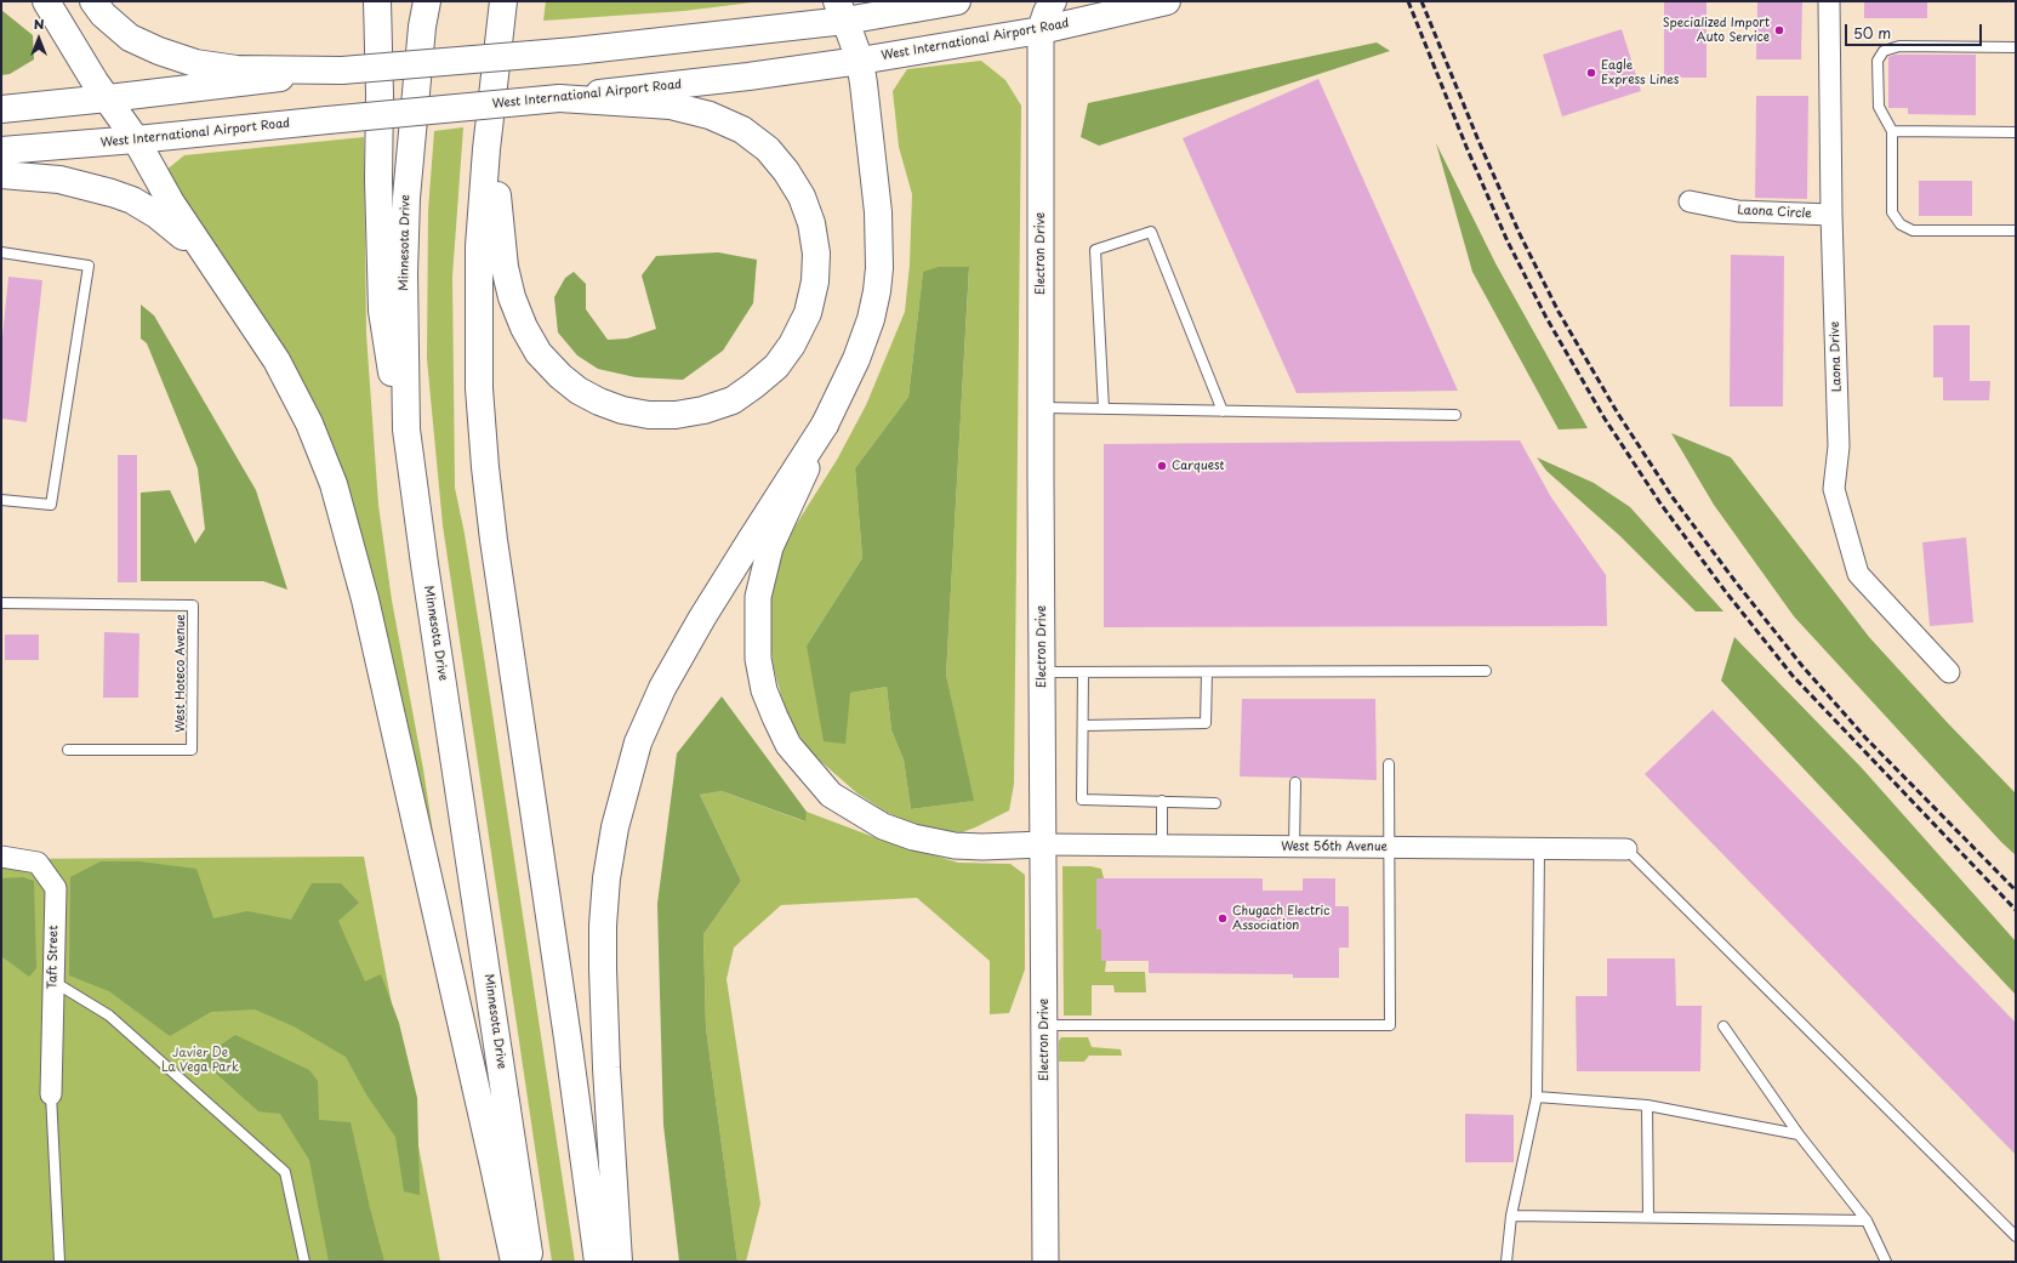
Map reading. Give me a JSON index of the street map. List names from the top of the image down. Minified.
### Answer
{"streets":{"main road":["West International Airport Road","Minnesota Drive"],"street":["Laona Circle","Electron Drive","Laona Drive","West 56th Avenue","Taft Street"],"lane":["West Hoteco Avenue"]},"crossings":[["West International Airport Road","Electron Drive"],["Laona Circle","Laona Drive"],["Electron Drive","West 56th Avenue"]],"parks":["Javier De La Vega Park"],"places":["Specialized Import Auto Service","Eagle Express Lines","Carquest","Chugach Electric Association"],"scale_bar":"50 m","north":"top"}
